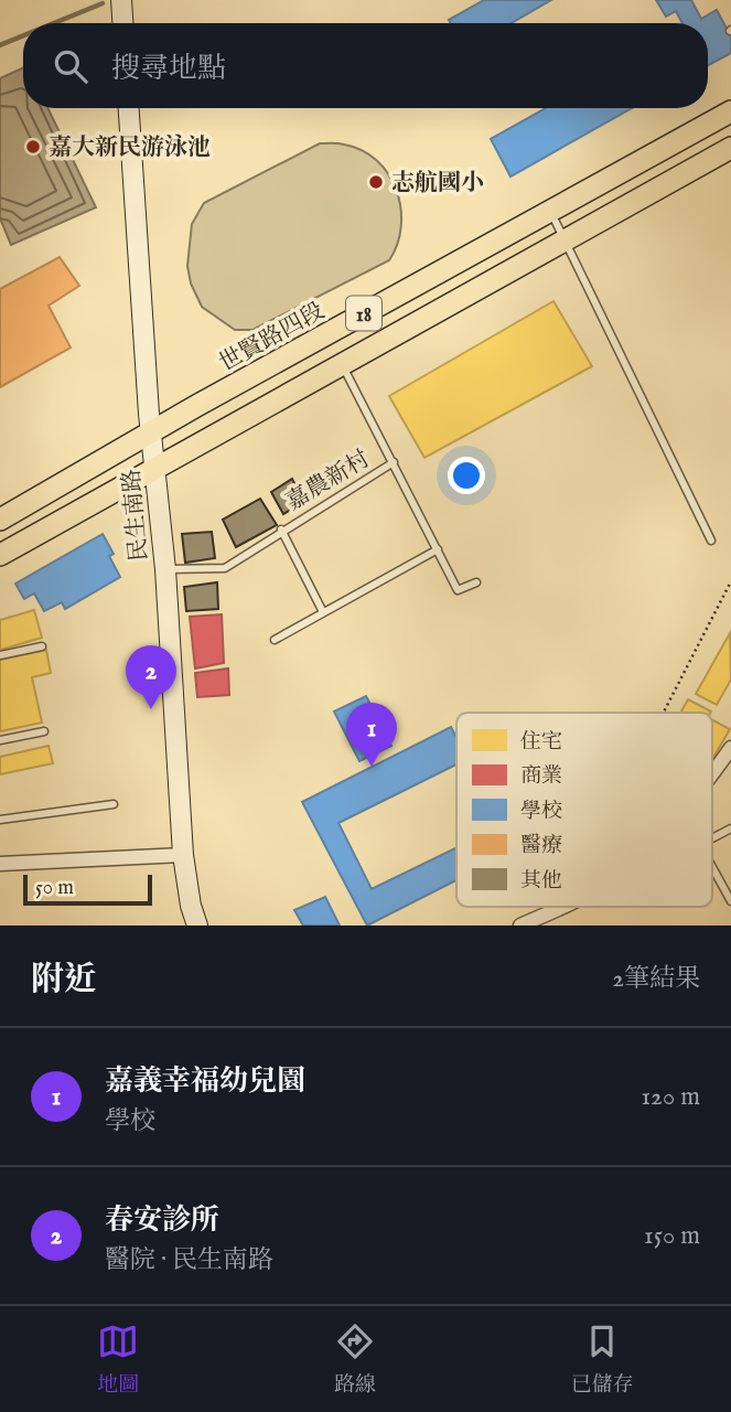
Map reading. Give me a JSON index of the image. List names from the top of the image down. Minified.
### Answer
{"streets":{"main road":["18","世賢路四段","民生南路"],"lane":["嘉農新村"]},"crossings":[["18","民生南路"],["世賢路四段","民生南路"],["嘉農新村","民生南路"]],"places":["嘉大新民游泳池","志航國小"],"legend":["住宅","商業","學校","醫療","其他"],"scale_bar":"50 m","page":{"search":"搜尋地點","pins":["2","1"],"scale":"50 m","heading":["附近","2筆結果"],"list":[{"mark":"1","name":"嘉義幸福幼兒園","note":"學校","value":"120 m"},{"mark":"2","name":"春安診所","note":"醫院 · 民生南路","value":"150 m"}],"nav":["地圖","路線","已儲存"]}}
